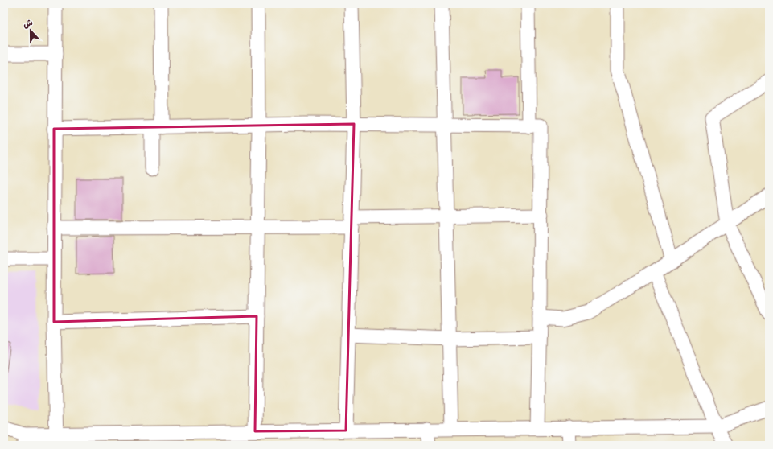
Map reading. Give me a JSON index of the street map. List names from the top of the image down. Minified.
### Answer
{"north":"top"}
